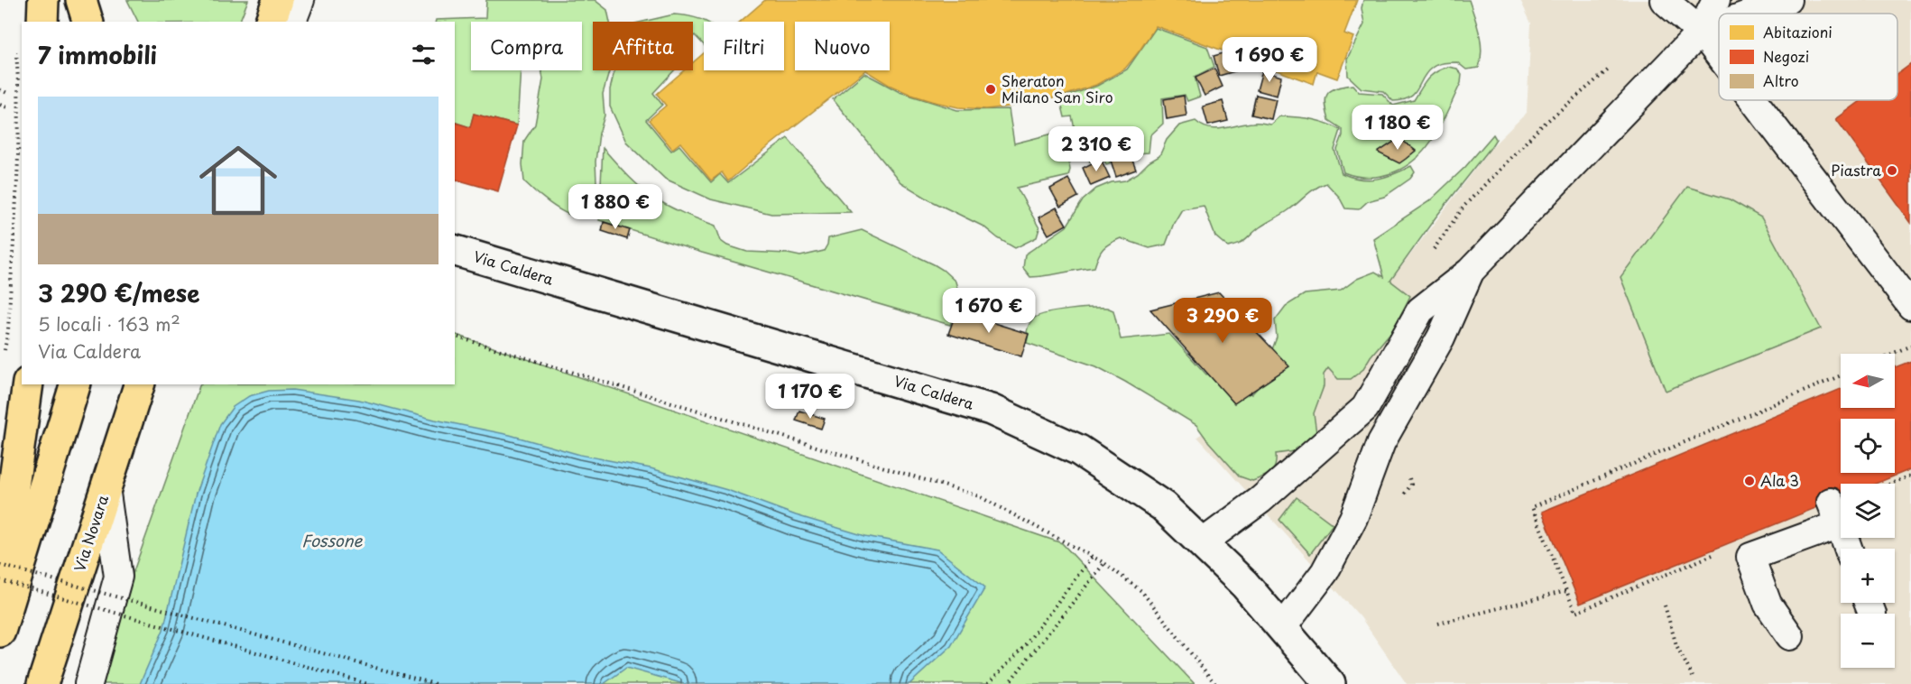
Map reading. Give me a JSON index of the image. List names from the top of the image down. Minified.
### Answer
{"streets":{"main road":["Via Novara"],"street":["Via Caldera"]},"water":["Fossone"],"places":["Sheraton Milano San Siro","Piastra","Ala 3"],"legend":["Abitazioni","Negozi","Altro"],"north":"left","page":{"chip":["Compra","Affitta","Filtri","Nuovo"],"heading":"7 immobili","price":["1 690 €","1 180 €","2 310 €","1 880 €","1 670 €","3 290 €","1 170 €"],"list":[{"name":"3 290 €/mese","note":"5 locali · 163 m² · Via Caldera"}],"map_buttons":["+","−"]}}
